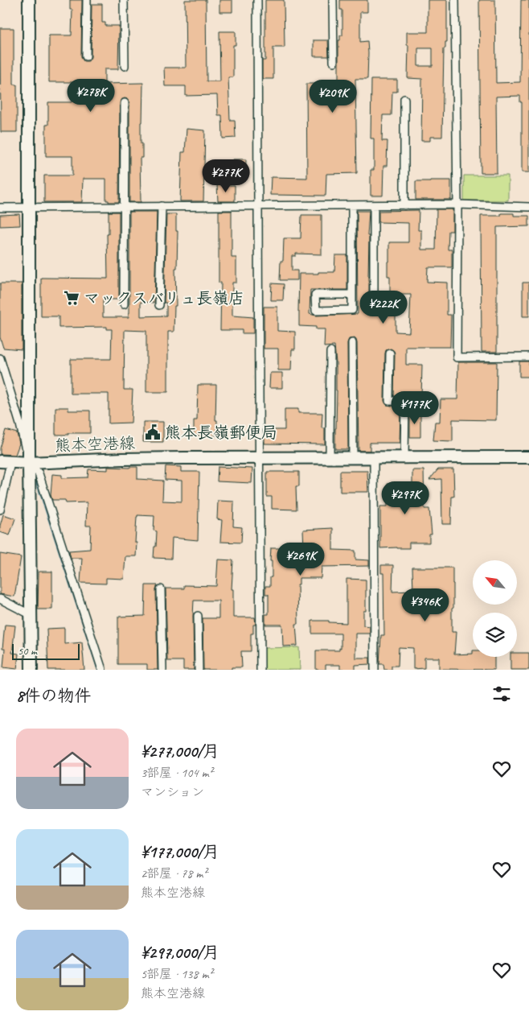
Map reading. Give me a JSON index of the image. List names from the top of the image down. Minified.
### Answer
{"streets":{"street":["熊本空港線"]},"places":{"supermarket":["マックスバリュ長嶺店"],"public building":["熊本長嶺郵便局"]},"scale_bar":"50 m","north":"top left","page":{"price":["¥278K","¥209K","¥277K","¥222K","¥177K","¥297K","¥269K","¥346K"],"scale":"50 m","heading":"8件の物件","list":[{"name":"¥277,000/月","note":"3部屋 · 104 m² · マンション"},{"name":"¥177,000/月","note":"2部屋 · 78 m² · 熊本空港線"},{"name":"¥297,000/月","note":"5部屋 · 138 m² · 熊本空港線"}]}}
